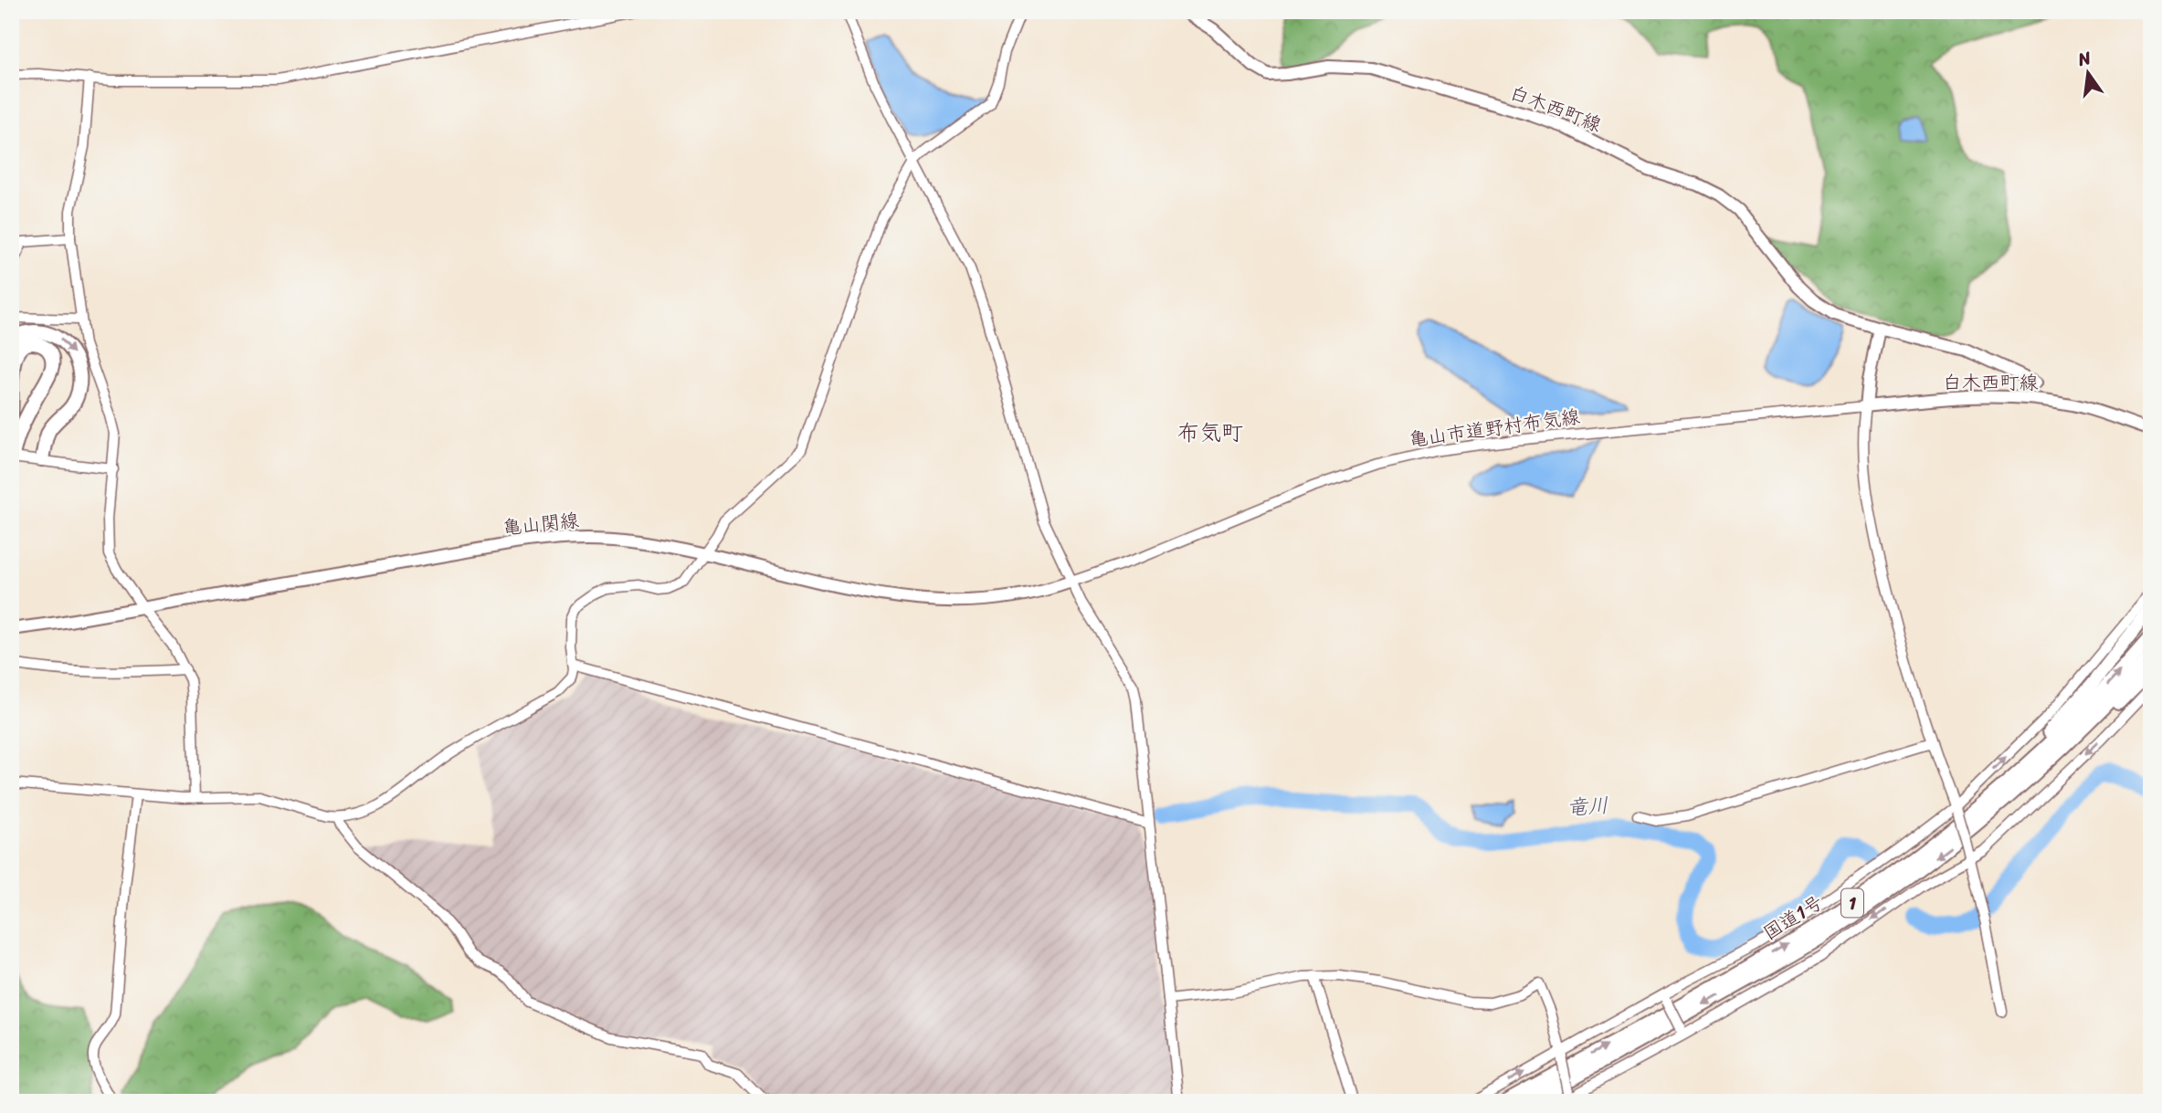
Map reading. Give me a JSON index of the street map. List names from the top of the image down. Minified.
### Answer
{"streets":{"highway":["1","国道1号"],"main road":["白木西町線","亀山関線"],"street":["亀山市道野村布気線"]},"crossings":[["白木西町線","亀山市道野村布気線"],["亀山市道野村布気線","亀山関線"]],"districts":["布気町"],"water":["竜川"],"north":"top"}
